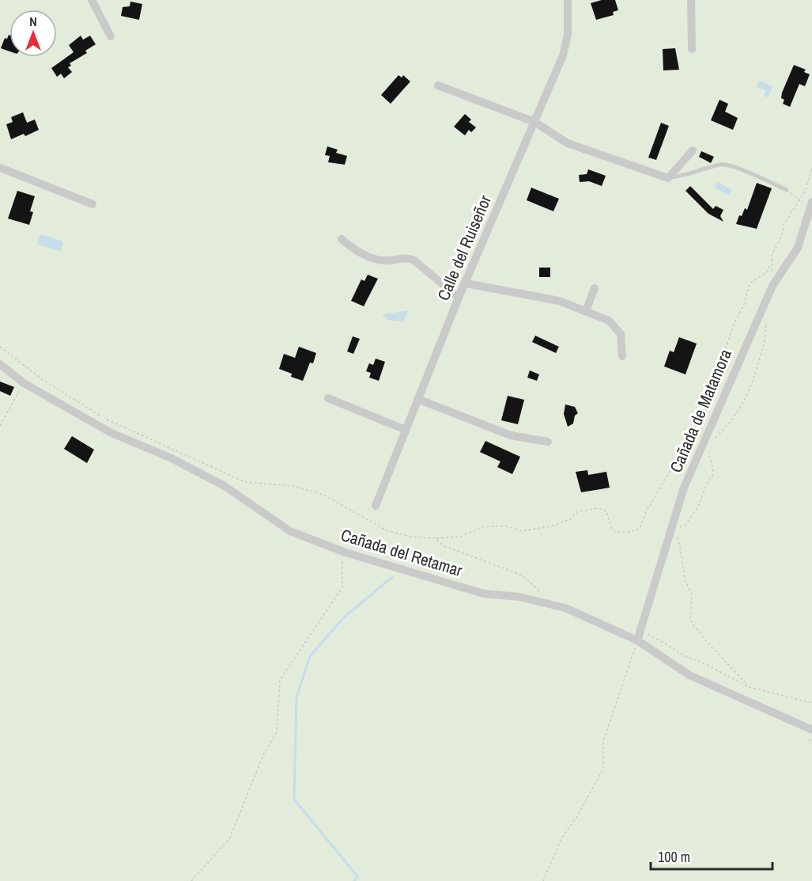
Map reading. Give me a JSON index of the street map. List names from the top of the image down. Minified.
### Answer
{"streets":{"street":["Calle del Ruiseñor","Cañada de Matamora","Cañada del Retamar"]},"crossings":[["Cañada de Matamora","Cañada del Retamar"]],"scale_bar":"100 m","north":"top"}
